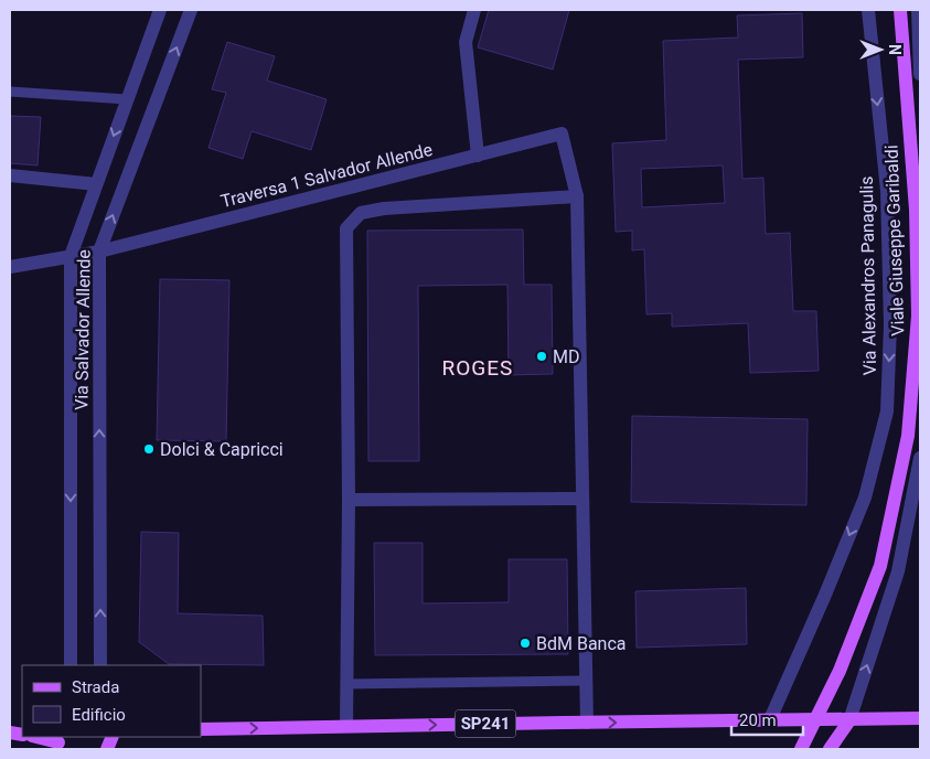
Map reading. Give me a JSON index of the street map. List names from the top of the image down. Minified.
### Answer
{"streets":{"main road":["Viale Giuseppe Garibaldi","SP241"],"street":["Traversa 1 Salvador Allende","Via Alexandros Panagulis","Via Salvador Allende"]},"crossings":[["Traversa 1 Salvador Allende","Via Salvador Allende"],["Via Alexandros Panagulis","SP241"]],"districts":["ROGES"],"places":["MD","Dolci & Capricci","BdM Banca"],"legend":["Strada","Edificio"],"scale_bar":"20 m","north":"right"}
